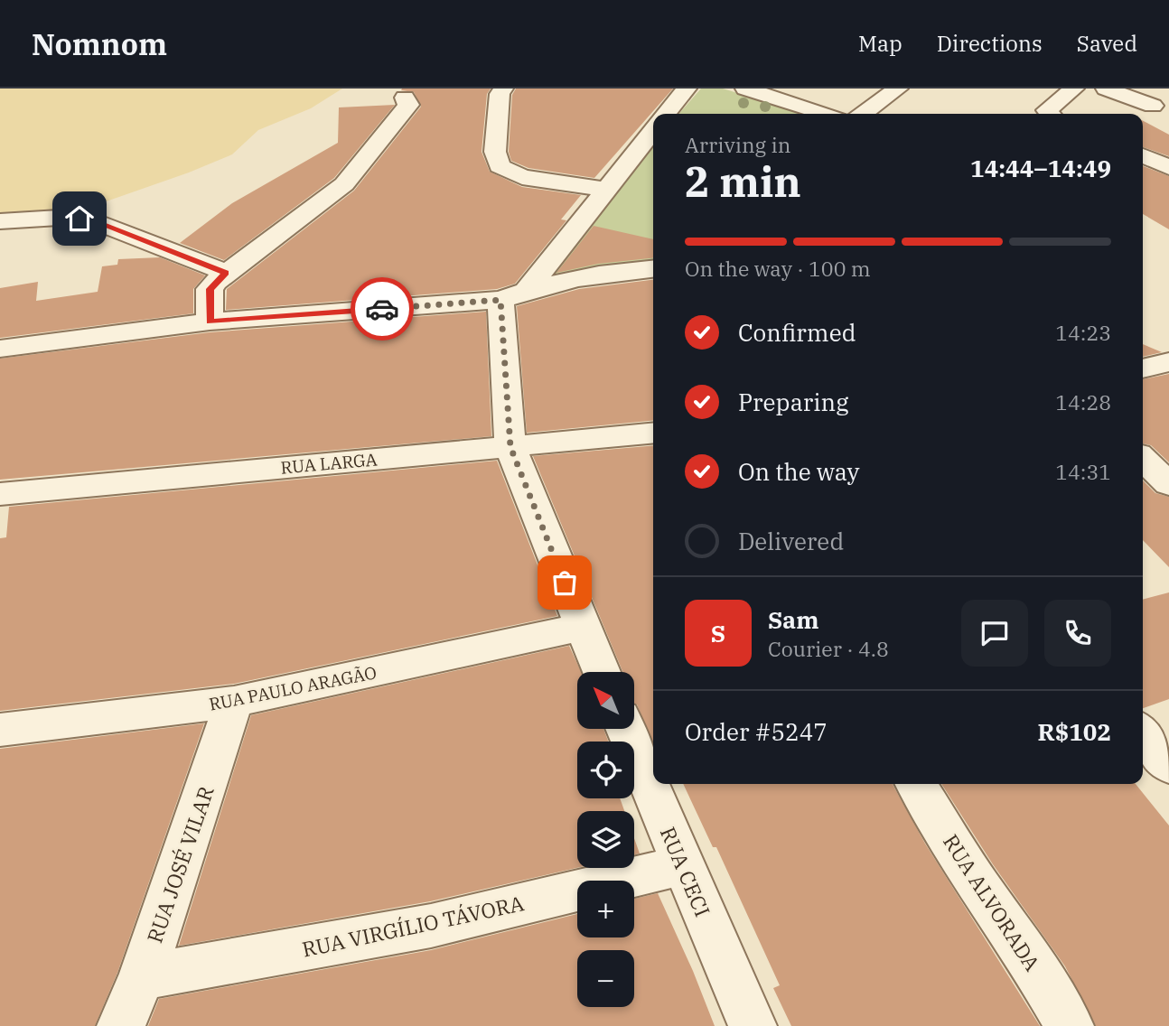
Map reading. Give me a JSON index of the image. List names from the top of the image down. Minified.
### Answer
{"streets":{"street":["RUA LARGA","RUA PAULO ARAGÃO","RUA JOSÉ VILAR","RUA CECI","RUA ALVORADA","RUA VIRGÍLIO TÁVORA"]},"crossings":[["RUA PAULO ARAGÃO","RUA JOSÉ VILAR"],["RUA JOSÉ VILAR","RUA VIRGÍLIO TÁVORA"],["RUA CECI","RUA VIRGÍLIO TÁVORA"]],"north":"top left","page":{"header":"Nomnom","nav":["Map","Directions","Saved"],"heading":["2 min","Arriving in","14:44–14:49"],"panel":["Sam","Courier · 4.8","Order #5247","R$102"],"bar":"On the way · 100 m","list":[["Confirmed","14:23"],["Preparing","14:28"],["On the way","14:31"],"Delivered"],"round":"S","map_buttons":["+","−"]}}
